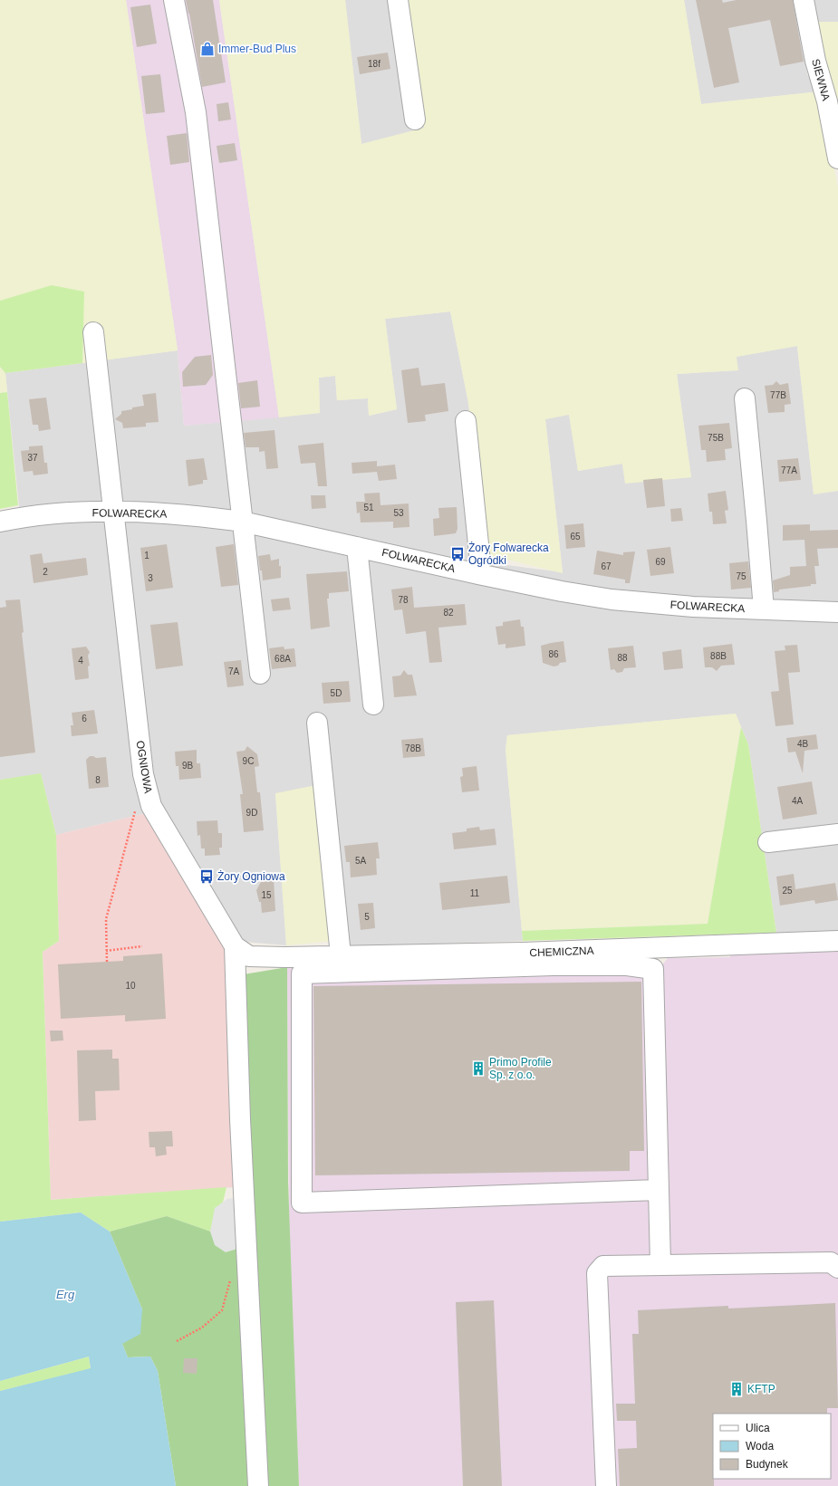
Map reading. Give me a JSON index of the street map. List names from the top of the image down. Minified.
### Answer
{"streets":{"street":["SIEWNA","FOLWARECKA","OGNIOWA","CHEMICZNA"]},"crossings":[["FOLWARECKA","OGNIOWA"],["OGNIOWA","CHEMICZNA"]],"water":["Erg"],"places":{"shop":["Immer-Bud Plus"],"bus stop":["Żory Folwarecka Ogródki","Żory Ogniowa"],"building":["Primo Profile Sp. z o.o.","KFTP"]},"house_numbers":["18f","77B","75B","37","77A","51","53","65","1","69","67","2","75","3","78","82","86","88B","88","68A","4","7A","5D","6","4B","78B","9C","9B","8","4A","9D","5A","25","11","15","5","10"],"legend":["Ulica","Woda","Budynek"]}
